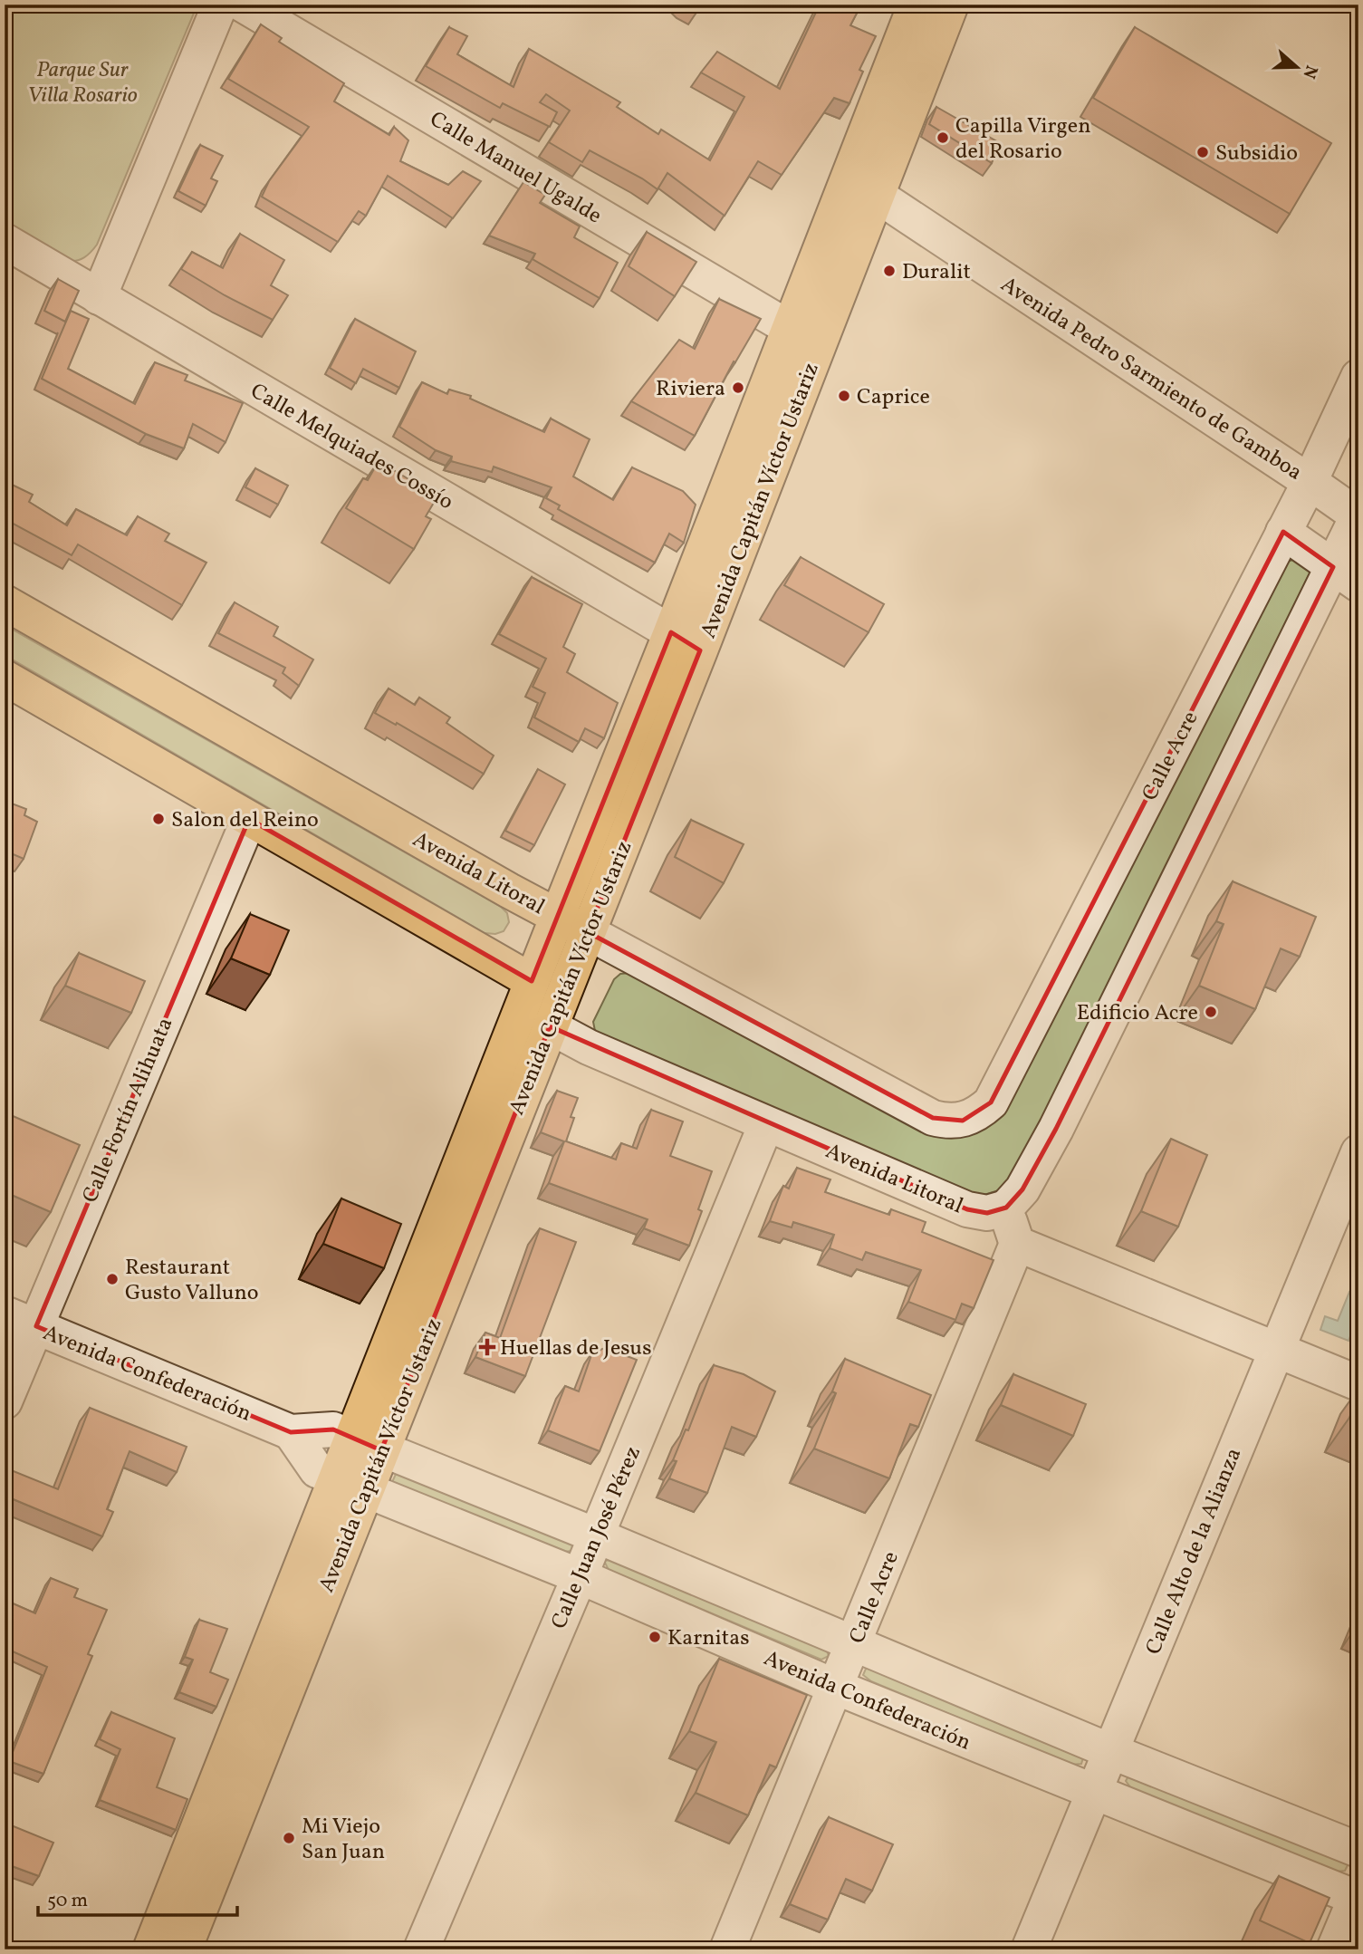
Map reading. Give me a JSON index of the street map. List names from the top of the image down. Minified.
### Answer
{"streets":{"main road":["Avenida Capitán Víctor Ustariz","Avenida Litoral"],"street":["Calle Manuel Ugalde","Avenida Pedro Sarmiento de Gamboa","Calle Melquiades Cossío","Calle Acre","Calle Fortín Alihuata","Avenida Confederación","Calle Juan José Pérez","Calle Alto de la Alianza"]},"crossings":[["Calle Manuel Ugalde","Avenida Capitán Víctor Ustariz"],["Avenida Pedro Sarmiento de Gamboa","Avenida Capitán Víctor Ustariz"],["Avenida Pedro Sarmiento de Gamboa","Calle Acre"],["Calle Melquiades Cossío","Avenida Capitán Víctor Ustariz"],["Avenida Capitán Víctor Ustariz","Avenida Litoral"],["Avenida Capitán Víctor Ustariz","Avenida Confederación"],["Calle Acre","Avenida Litoral"],["Calle Acre","Avenida Confederación"],["Avenida Litoral","Calle Fortín Alihuata"],["Avenida Litoral","Calle Juan José Pérez"],["Calle Fortín Alihuata","Avenida Confederación"],["Avenida Confederación","Calle Juan José Pérez"],["Avenida Confederación","Calle Alto de la Alianza"]],"parks":["Parque Sur Villa Rosario"],"places":{"other":["Capilla Virgen del Rosario","Subsidio","Duralit","Riviera","Caprice","Salon del Reino","Edificio Acre","Restaurant Gusto Valluno","Karnitas","Mi Viejo San Juan"],"health":["Huellas de Jesus"]},"scale_bar":"50 m","north":"right"}
